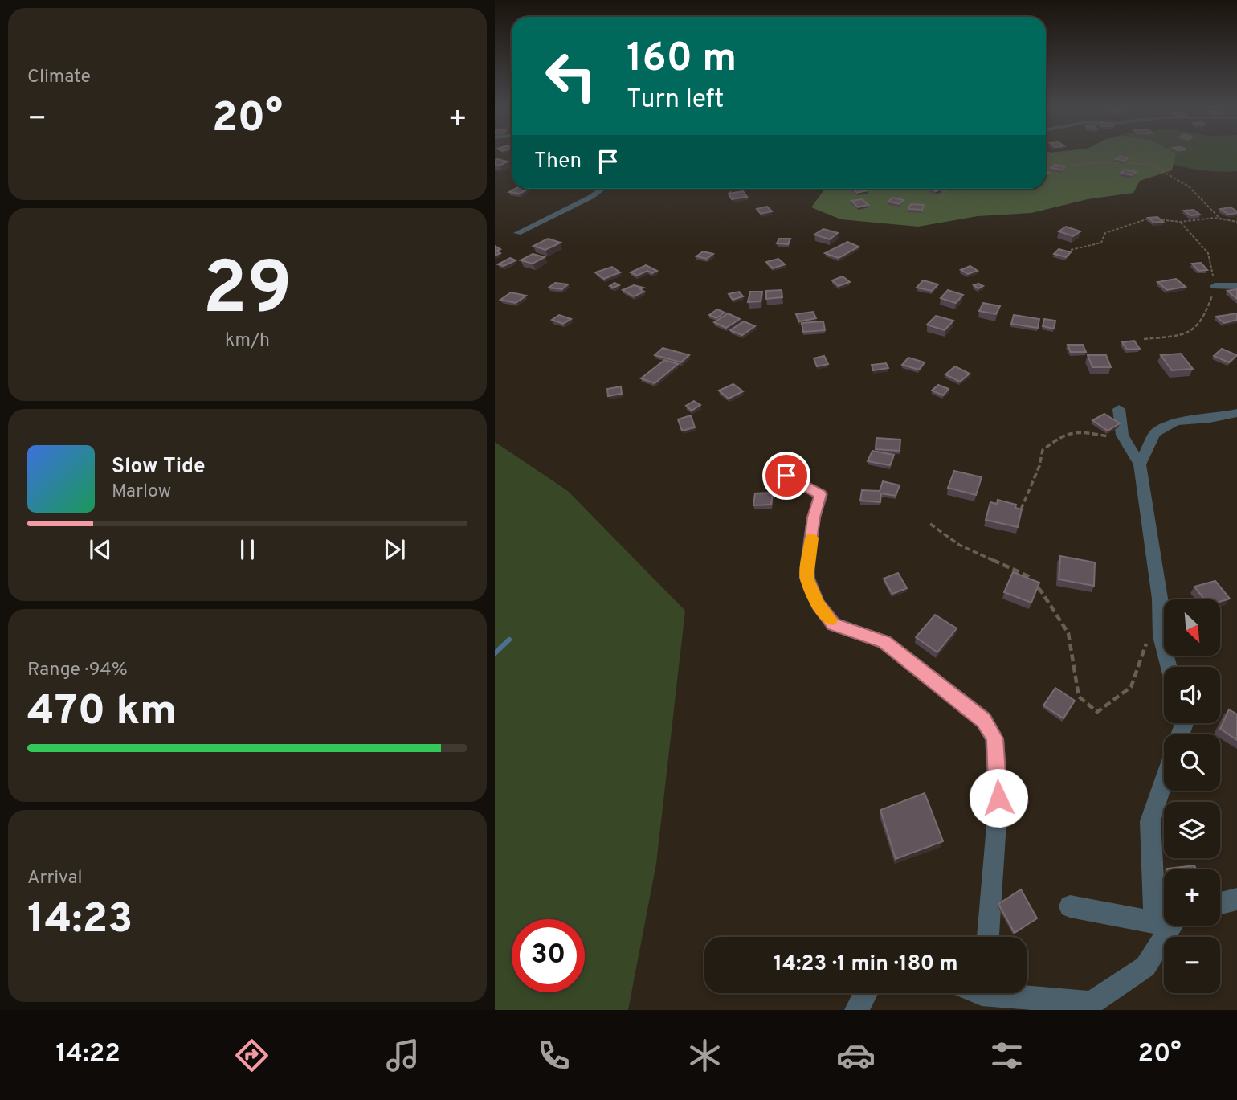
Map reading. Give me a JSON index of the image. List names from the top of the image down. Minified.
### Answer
{"north":"bottom right","page":{"tile":["Climate",["29","km/h"],["Range · 94%","470 km"],["Arrival","14:23"]],"turn":["160 m","Turn left"],"heat":["−","20°","+"],"then":"Then","song":["Slow Tide","Marlow"],"map_buttons":["+","−"],"limit":"30","trip":"14:23 · 1 min · 180 m","tabs":["14:22","20°"]}}
